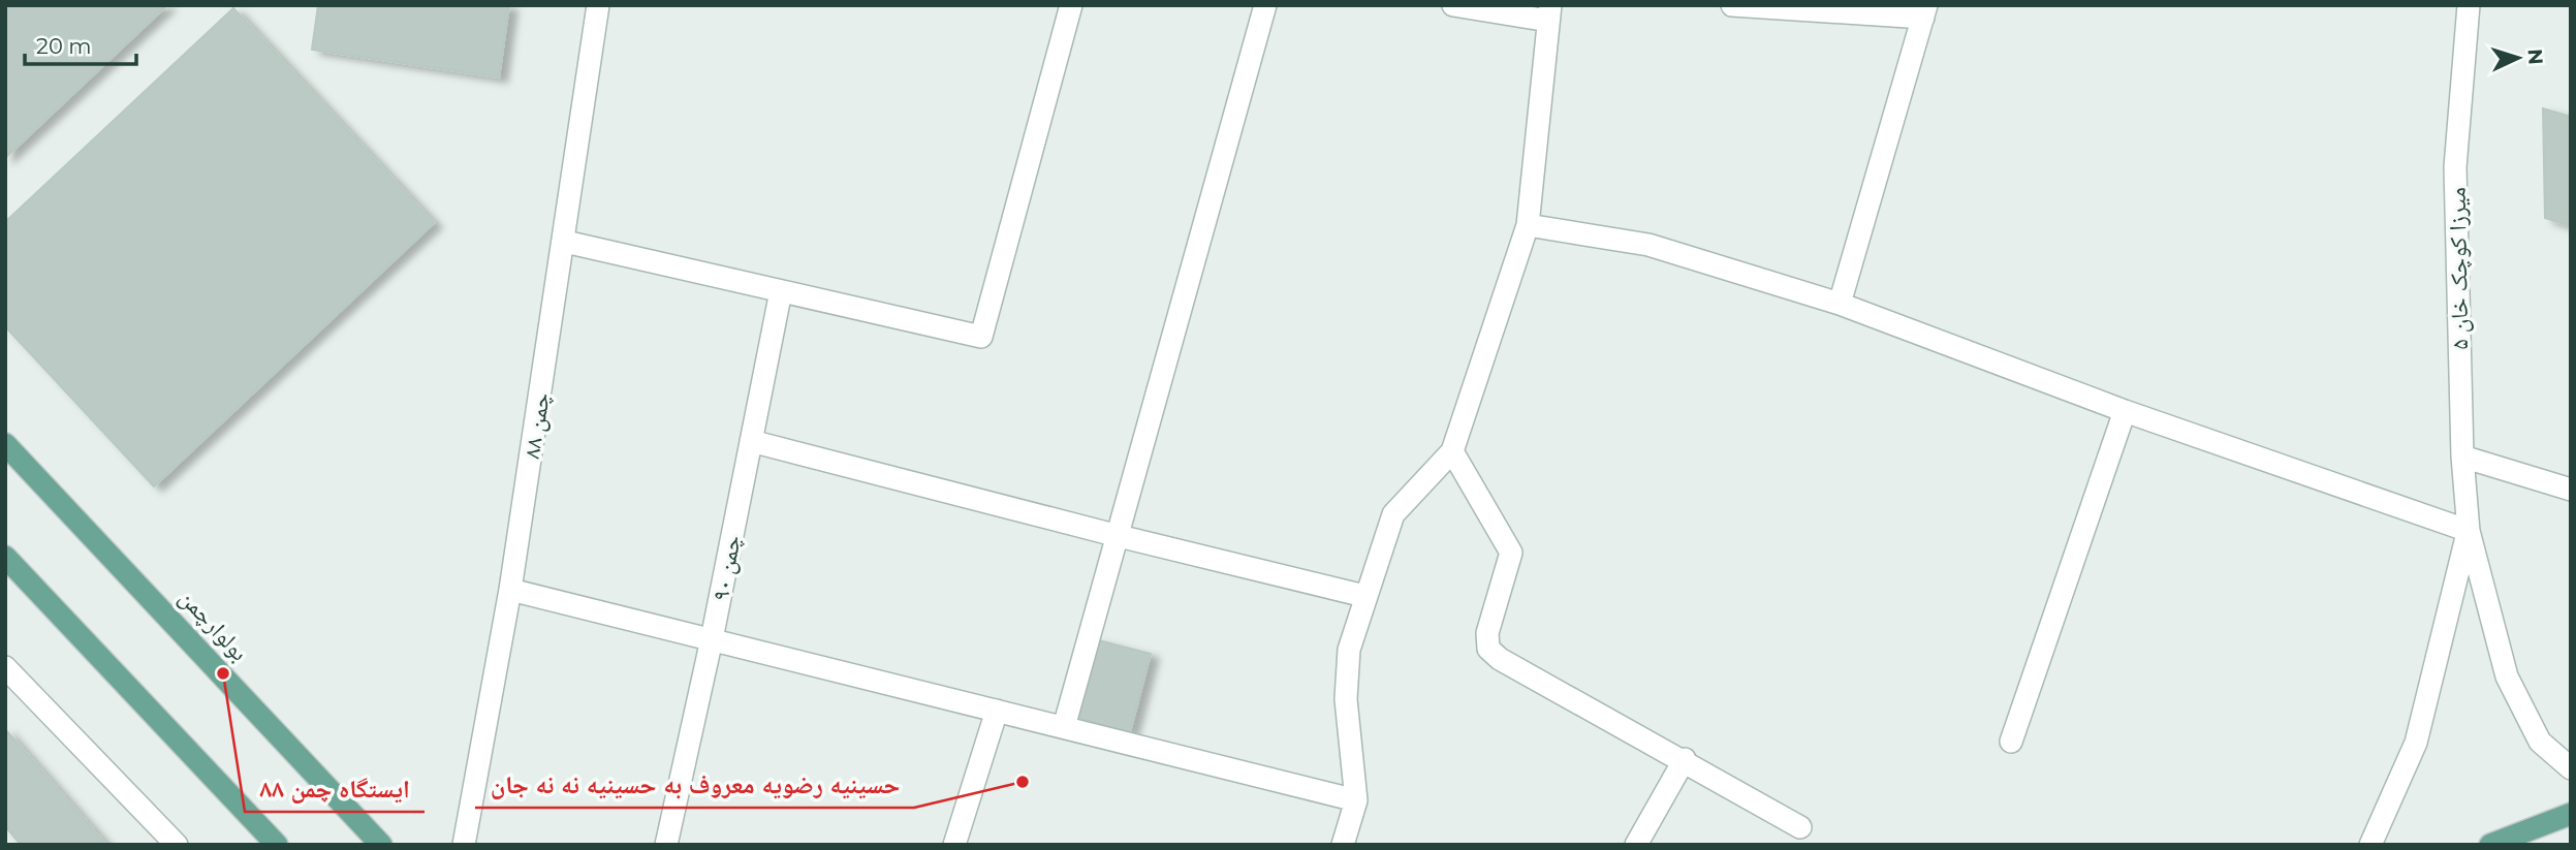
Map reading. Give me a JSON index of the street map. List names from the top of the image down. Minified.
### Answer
{"streets":{"main road":["بولوارچمن"],"street":["میرزا کوچک خان ۵","چمن ۸۸","چمن ۹۰"]},"places":["ایستگاه چمن ۸۸","حسینیه رضویه معروف به حسینیه نه نه جان"],"scale_bar":"20 m","north":"right"}
